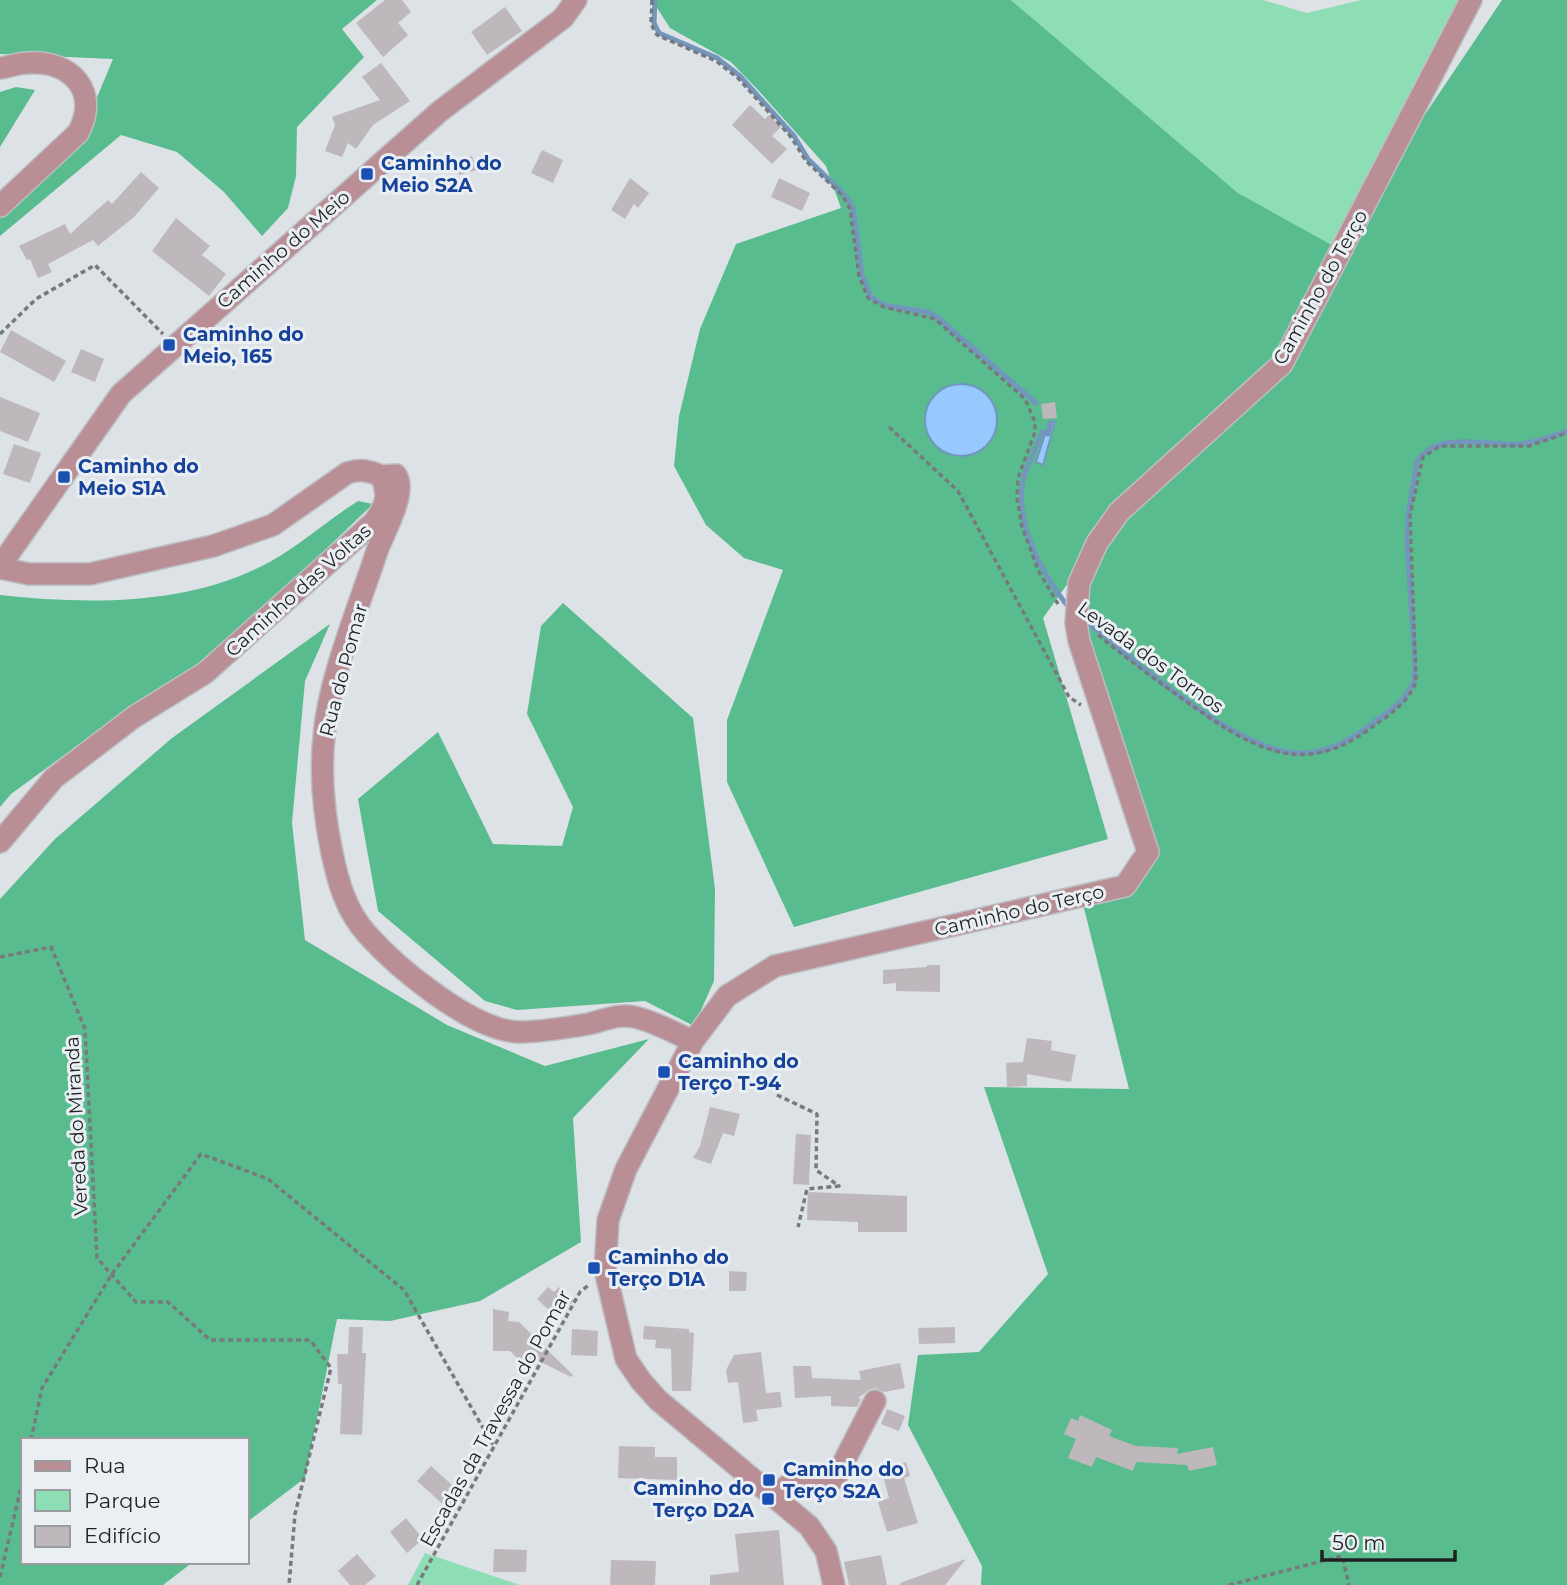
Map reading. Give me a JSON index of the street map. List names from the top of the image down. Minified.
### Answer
{"streets":{"street":["Caminho do Meio","Caminho do Terço","Caminho das Voltas","Rua do Pomar"],"path":["Levada dos Tornos","Vereda do Miranda","Escadas da Travessa do Pomar"]},"crossings":[["Caminho do Terço","Levada dos Tornos"],["Caminho do Terço","Rua do Pomar"],["Caminho do Terço","Escadas da Travessa do Pomar"],["Caminho das Voltas","Rua do Pomar"]],"places":{"transit":["Caminho do Meio S2A","Caminho do Meio, 165","Caminho do Meio S1A","Caminho do Terço T-94","Caminho do Terço D1A","Caminho do Terço S2A","Caminho do Terço D2A"]},"legend":["Rua","Parque","Edifício"],"scale_bar":"50 m"}
